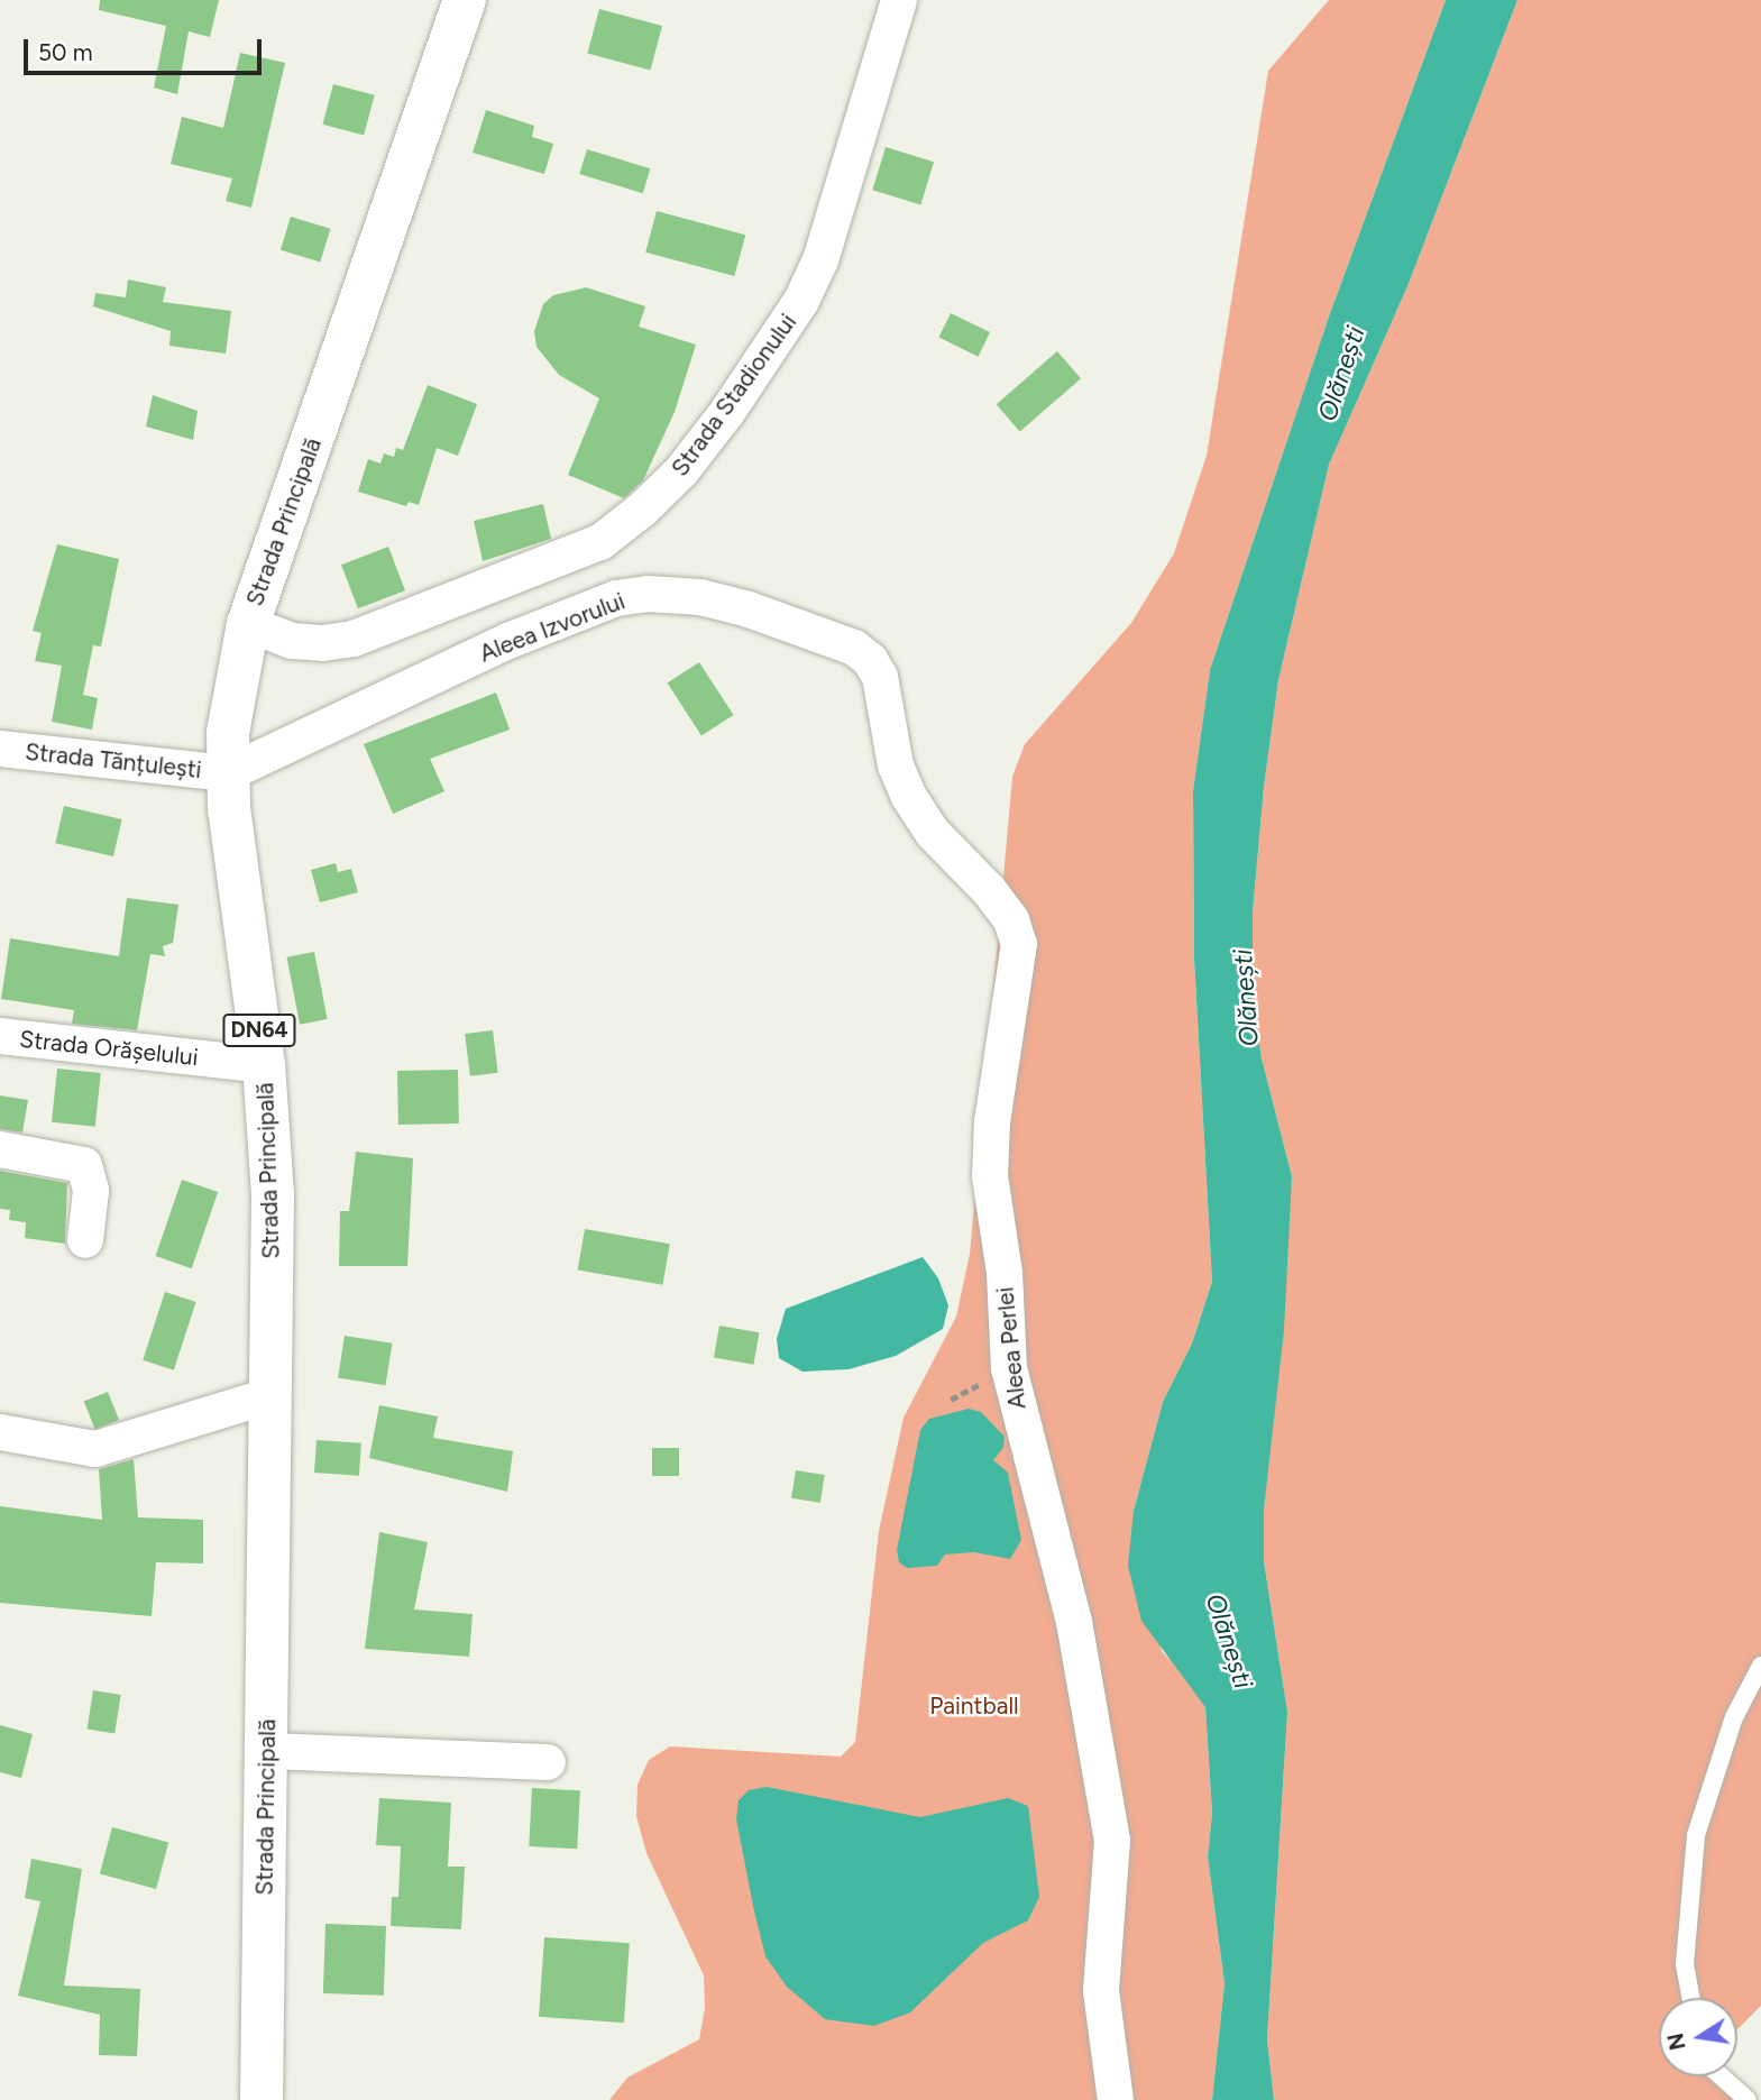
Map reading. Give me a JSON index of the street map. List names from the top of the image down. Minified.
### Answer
{"streets":{"main road":["Strada Principală","DN64"],"street":["Strada Stadionului","Aleea Izvorului","Strada Tănțulești","Strada Orășelului","Aleea Perlei"]},"crossings":[["Strada Stadionului","Strada Principală"],["Strada Principală","Aleea Izvorului"],["Strada Principală","Strada Tănțulești"],["Strada Principală","Strada Orășelului"],["Aleea Izvorului","Strada Tănțulești"],["Aleea Izvorului","Aleea Perlei"]],"water":["Olănești"],"parks":["Paintball"],"scale_bar":"50 m","north":"left"}
